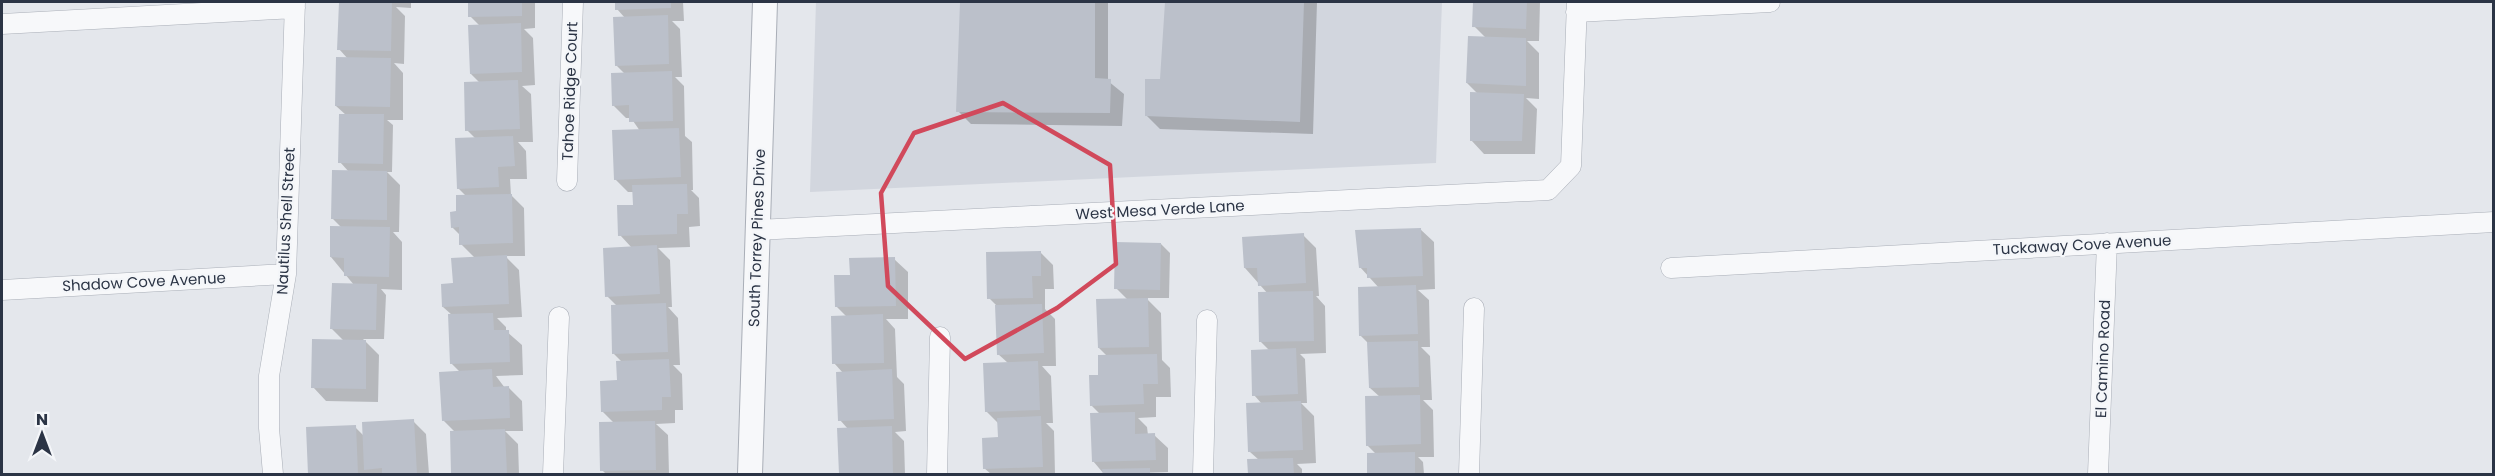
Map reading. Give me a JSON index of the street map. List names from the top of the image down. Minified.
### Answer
{"streets":{"street":["Tahoe Ridge Court","West Mesa Verde Lane","Nautilus Shell Street","South Torrey Pines Drive","Tuckaway Cove Avenue","Shadow Cove Avenue","El Camino Road"]},"crossings":[["West Mesa Verde Lane","South Torrey Pines Drive"],["Nautilus Shell Street","Shadow Cove Avenue"],["Tuckaway Cove Avenue","El Camino Road"]],"north":"top"}
